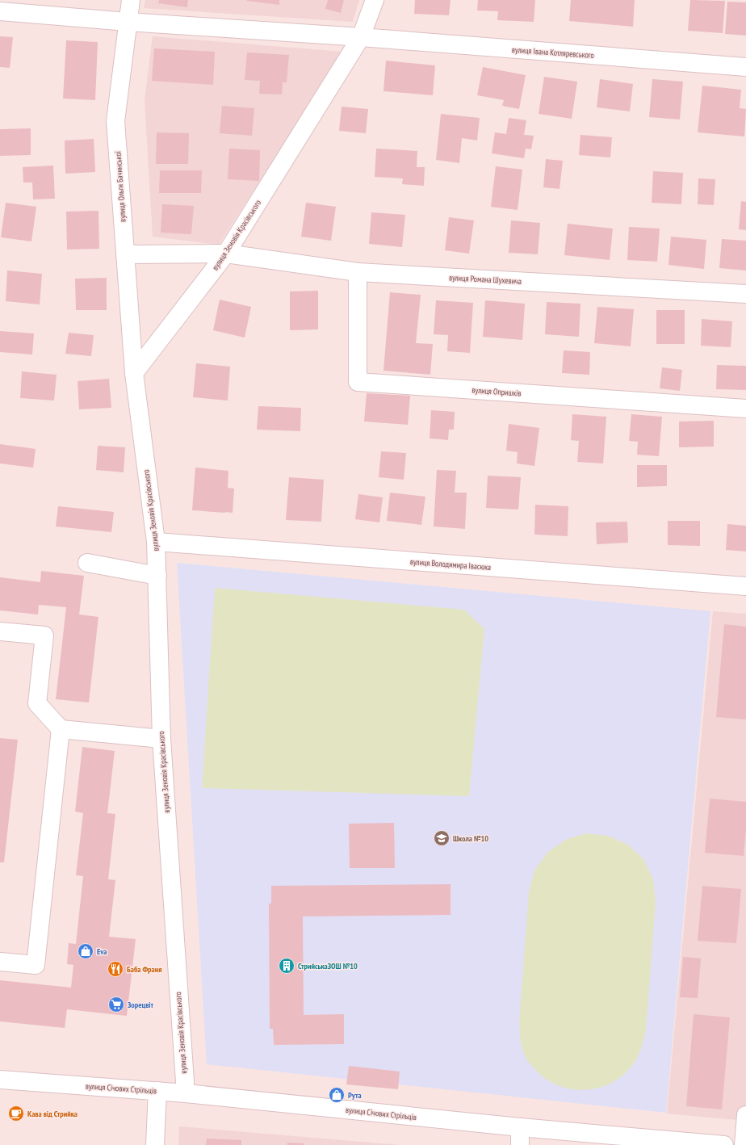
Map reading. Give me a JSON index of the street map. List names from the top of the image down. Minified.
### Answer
{"streets":{"street":["вулиця Івана Котляревського","вулиця Ольги Бачинської","вулиця Зеновія Красівського","вулиця Романа Шухевича","вулиця Опришків","вулиця Володимира Івасюка","вулиця Січових Стрільців"]},"crossings":[["вулиця Івана Котляревського","вулиця Ольги Бачинської"],["вулиця Івана Котляревського","вулиця Зеновія Красівського"],["вулиця Ольги Бачинської","вулиця Зеновія Красівського"],["вулиця Ольги Бачинської","вулиця Романа Шухевича"],["вулиця Зеновія Красівського","вулиця Романа Шухевича"],["вулиця Зеновія Красівського","вулиця Володимира Івасюка"],["вулиця Зеновія Красівського","вулиця Січових Стрільців"],["вулиця Романа Шухевича","вулиця Опришків"]],"places":{"school or university":["Школа №10"],"shop":["Eva","Рута"],"building":["СтрийськаЗОШ №10"],"restaurant":["Баба Франя"],"supermarket":["Зорецвіт"],"cafe":["Кава від Стрийка"]}}
